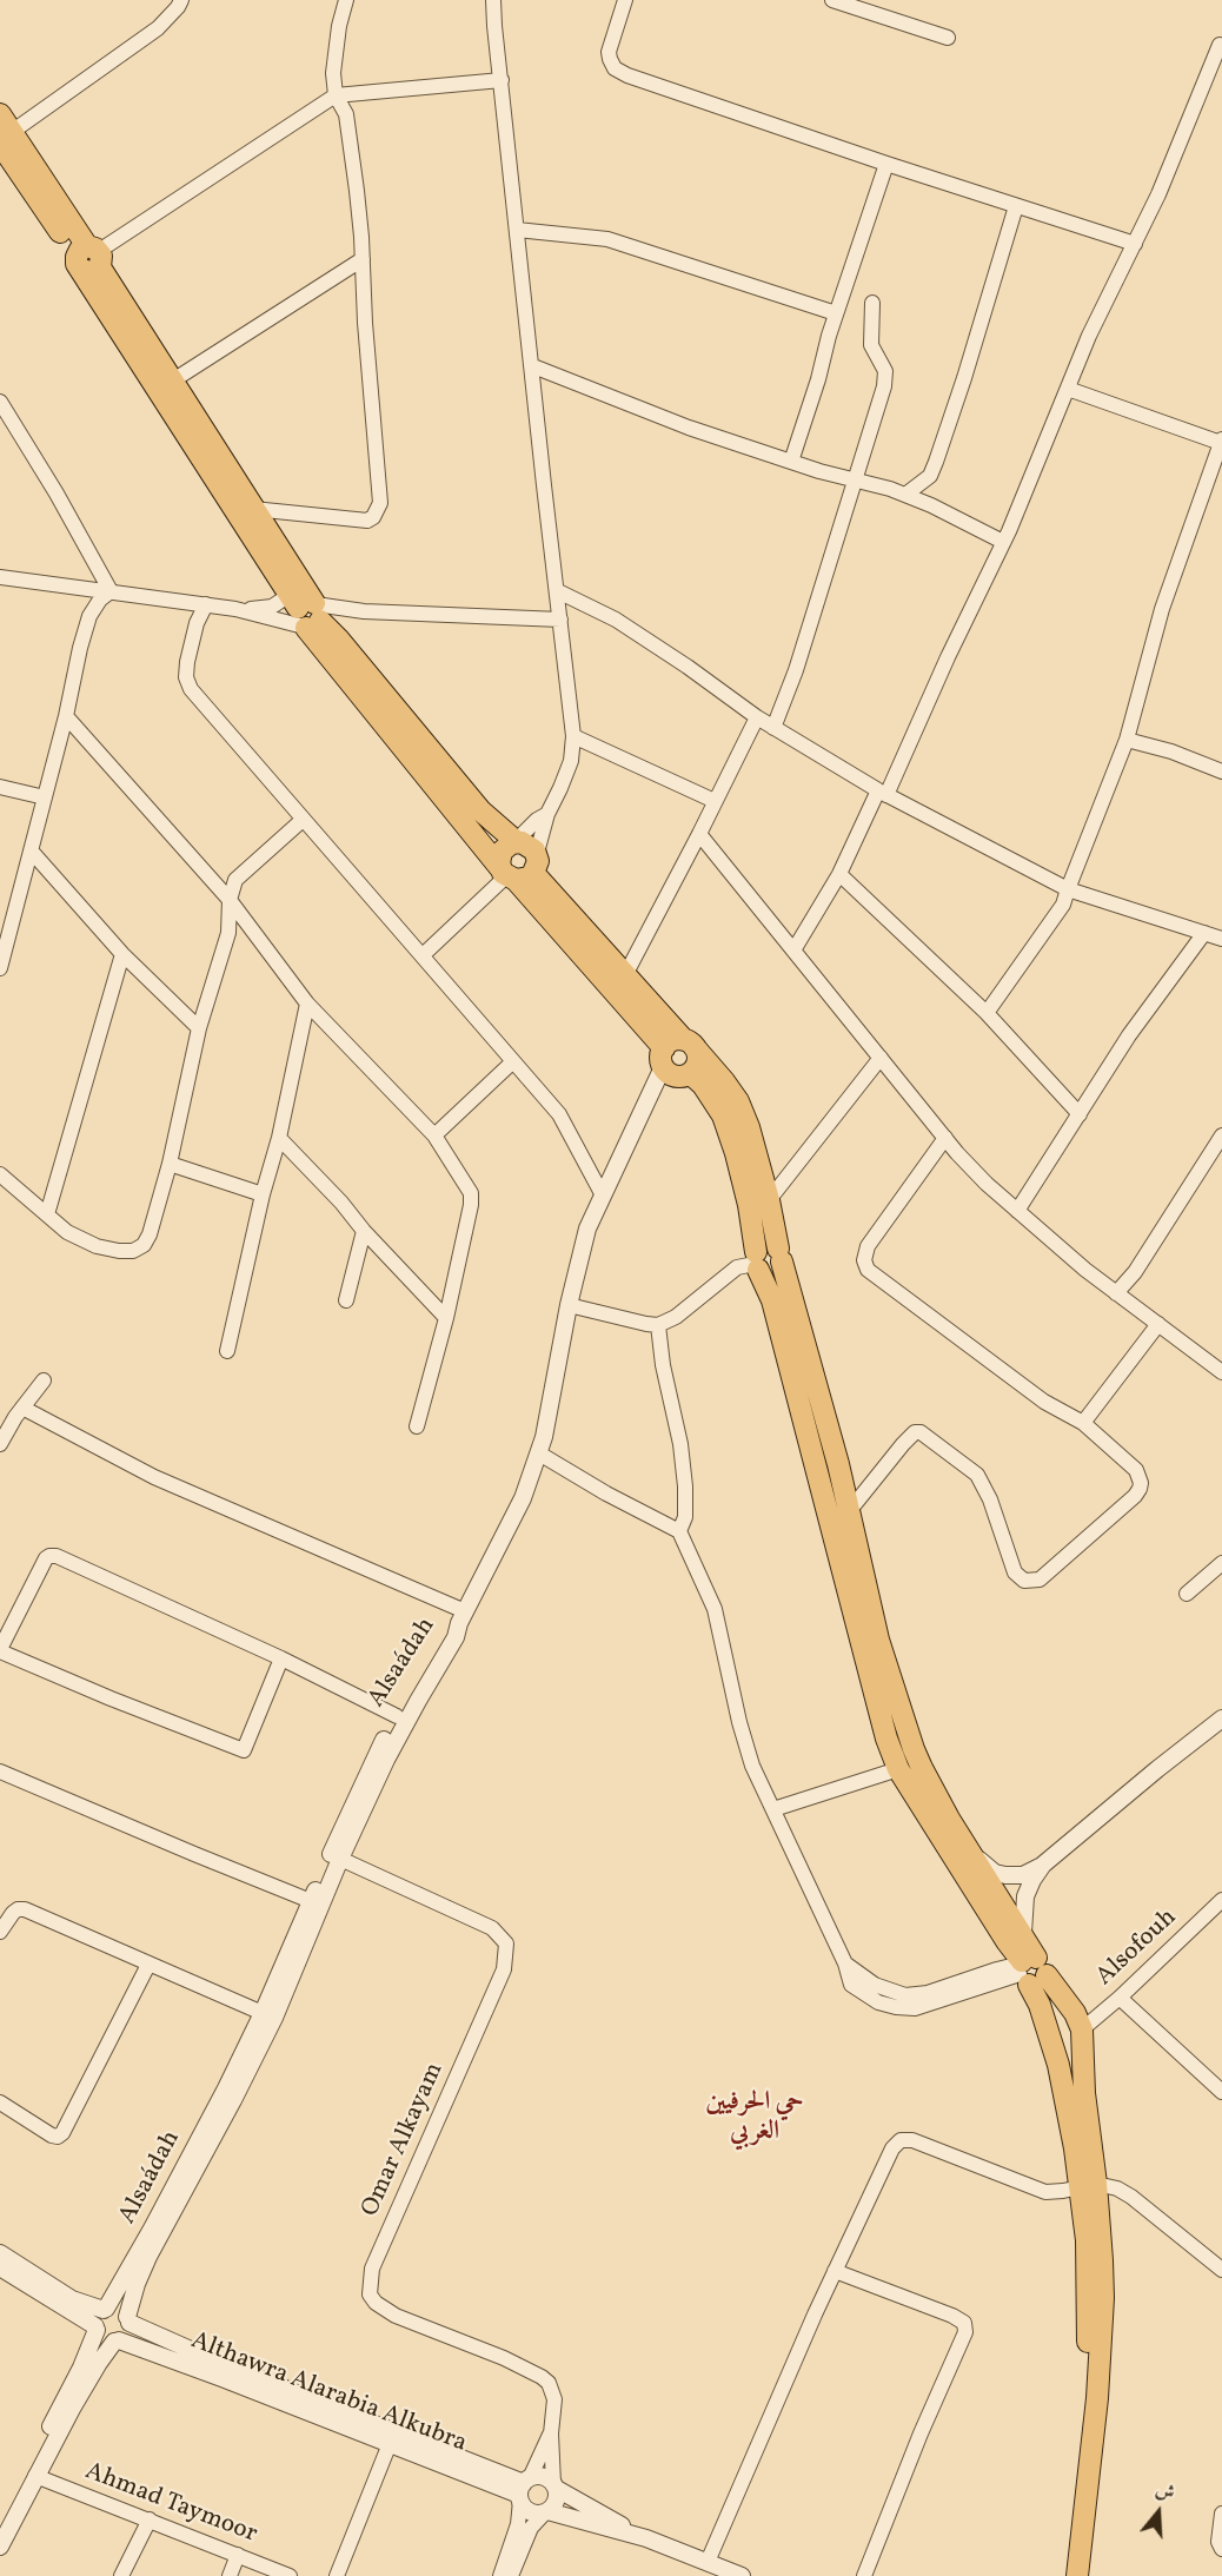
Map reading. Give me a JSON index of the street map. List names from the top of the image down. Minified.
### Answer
{"streets":{"street":["Alsaádah","Alsofouh","Omar Alkayam","Althawra Alarabia Alkubra","Ahmad Taymoor"]},"crossings":[["Alsaádah","Omar Alkayam"],["Alsaádah","Althawra Alarabia Alkubra"],["Omar Alkayam","Althawra Alarabia Alkubra"]],"districts":["حي الحرفيين الغربي"],"north":"top"}
